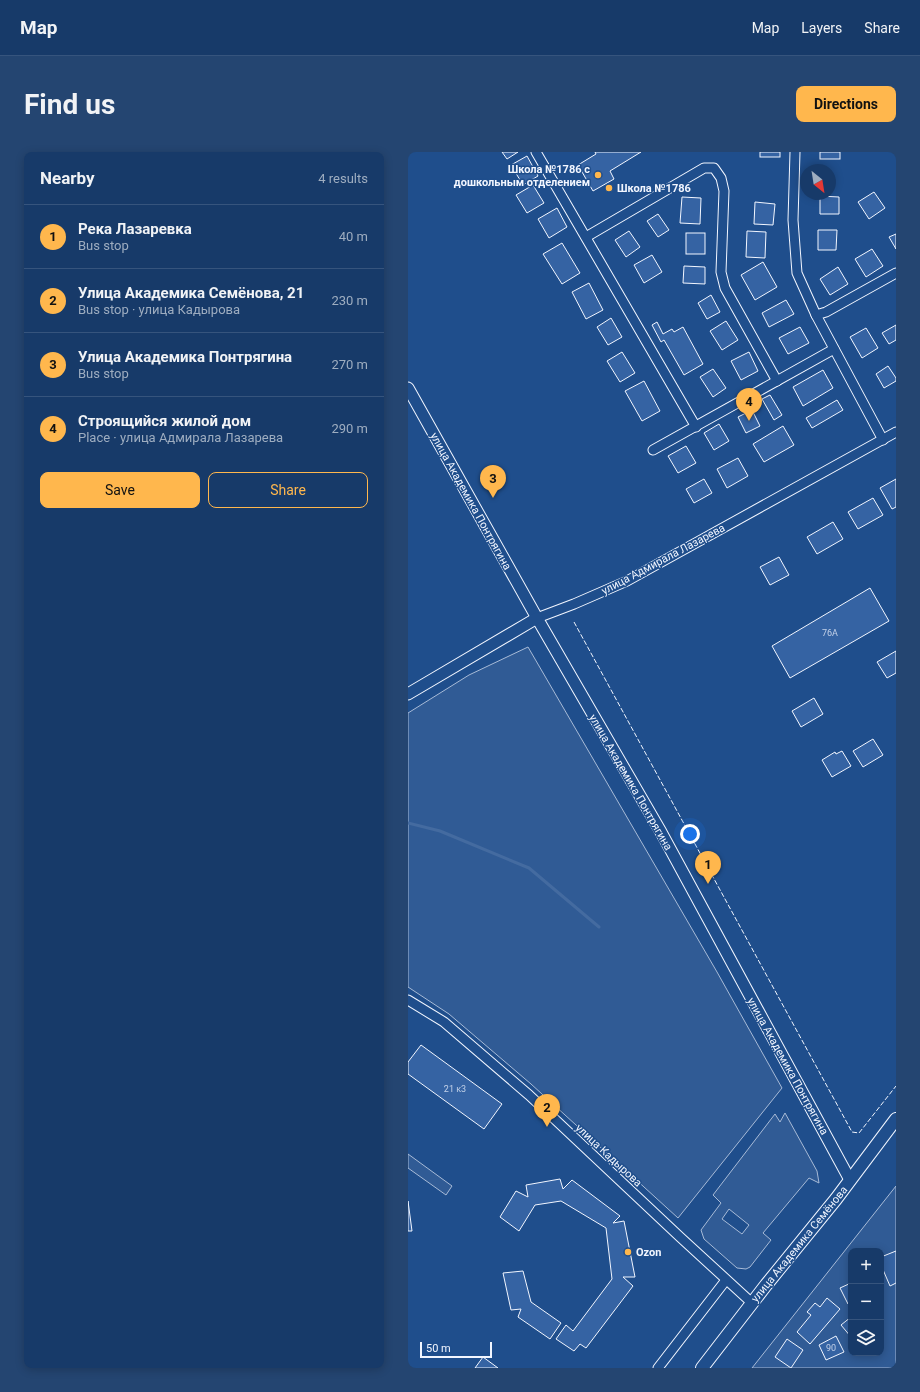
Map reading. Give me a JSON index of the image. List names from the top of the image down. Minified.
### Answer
{"streets":{"main road":["улица Академика Семёнова"],"street":["улица Академика Понтрягина","улица Адмирала Лазарева","улица Кадырова"]},"crossings":[["улица Академика Понтрягина","улица Адмирала Лазарева"],["улица Академика Понтрягина","улица Академика Семёнова"],["улица Кадырова","улица Академика Семёнова"]],"places":["Школа №1786 с дошкольным отделением","Школа №1786","Ozon"],"house_numbers":["76А","21 к3","90"],"scale_bar":"50 m","north":"bottom right","page":{"header":"Map","nav":["Map","Layers","Share"],"buttons":["Directions",["Save","Share"]],"title":"Find us","heading":["Nearby","4 results"],"list":[{"mark":"1","name":"Река Лазаревка","note":"Bus stop","value":"40 m"},{"mark":"2","name":"Улица Академика Семёнова, 21","note":"Bus stop · улица Кадырова","value":"230 m"},{"mark":"3","name":"Улица Академика Понтрягина","note":"Bus stop","value":"270 m"},{"mark":"4","name":"Строящийся жилой дом","note":"Place · улица Адмирала Лазарева","value":"290 m"}],"pins":["4","3","1","2"],"map_buttons":["+","−"],"scale":"50 m"}}
